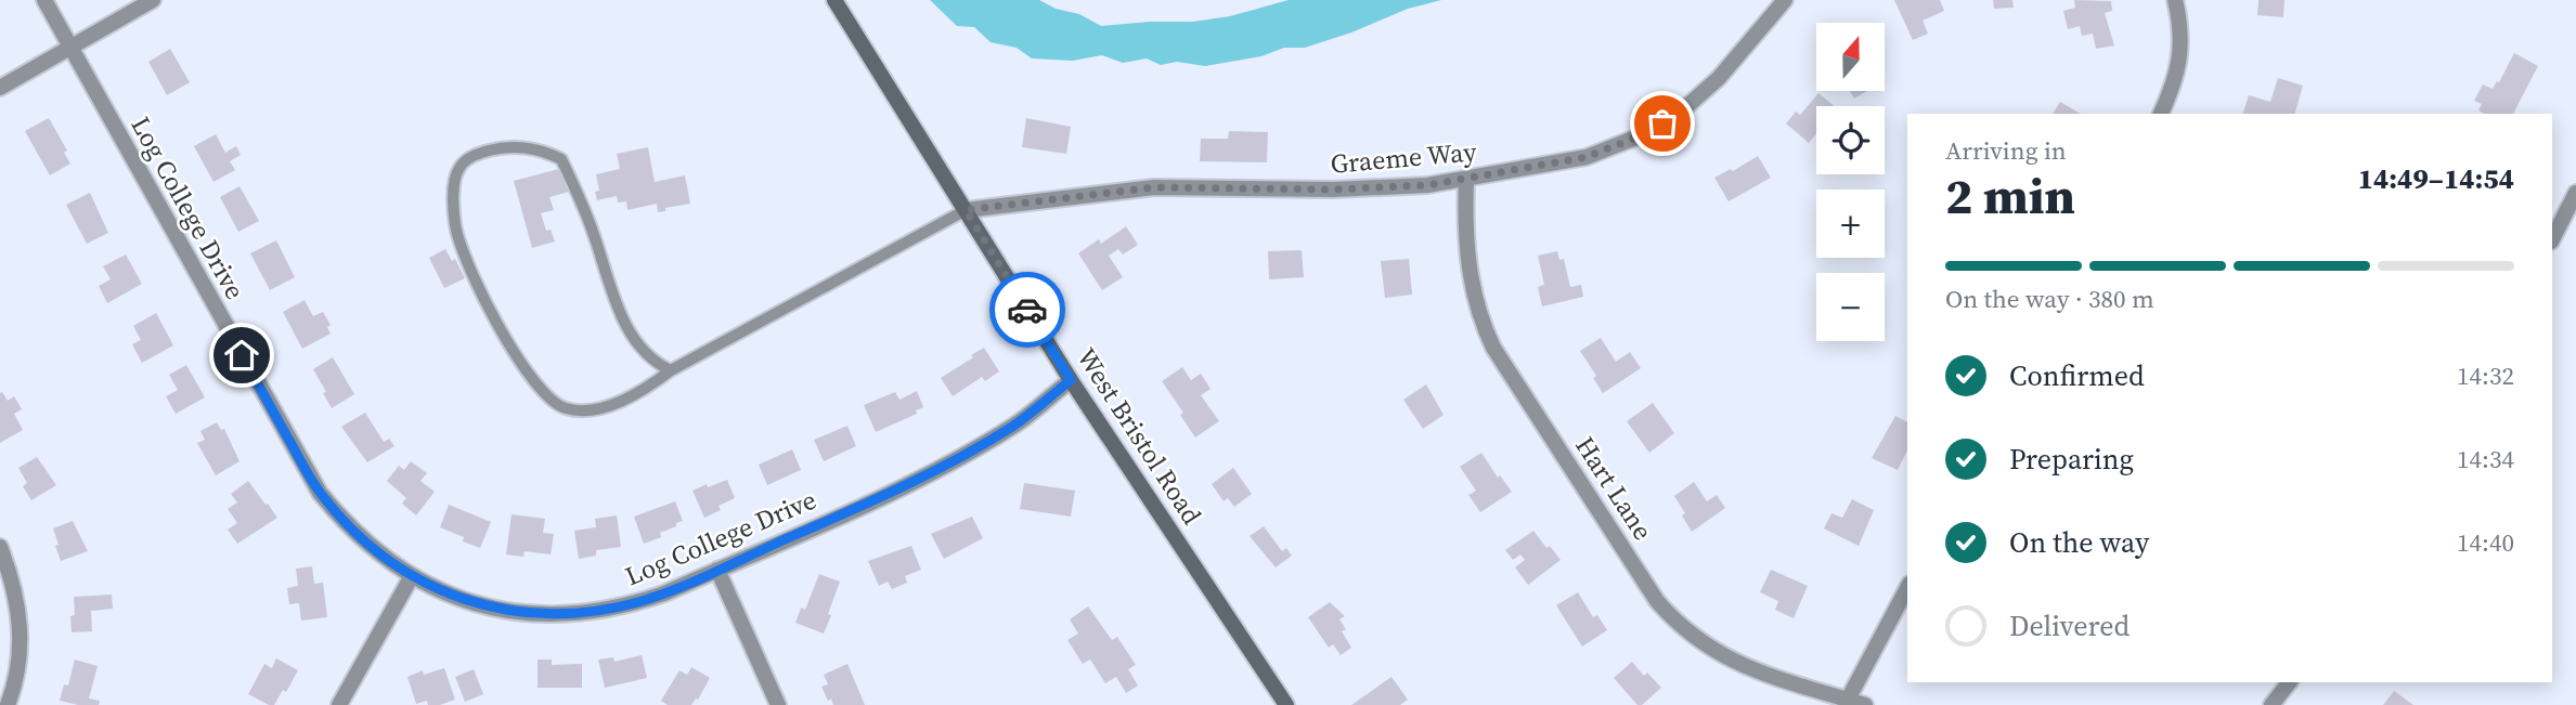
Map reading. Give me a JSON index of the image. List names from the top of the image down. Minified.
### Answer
{"streets":{"main road":["West Bristol Road"],"street":["Graeme Way","Log College Drive","Hart Lane"]},"crossings":[["Graeme Way","West Bristol Road"],["Graeme Way","Hart Lane"],["Log College Drive","West Bristol Road"]],"north":"top","page":{"map_buttons":["+","−"],"heading":["2 min","Arriving in","14:49–14:54"],"bar":"On the way · 380 m","list":[["Confirmed","14:32"],["Preparing","14:34"],["On the way","14:40"],"Delivered"]}}
